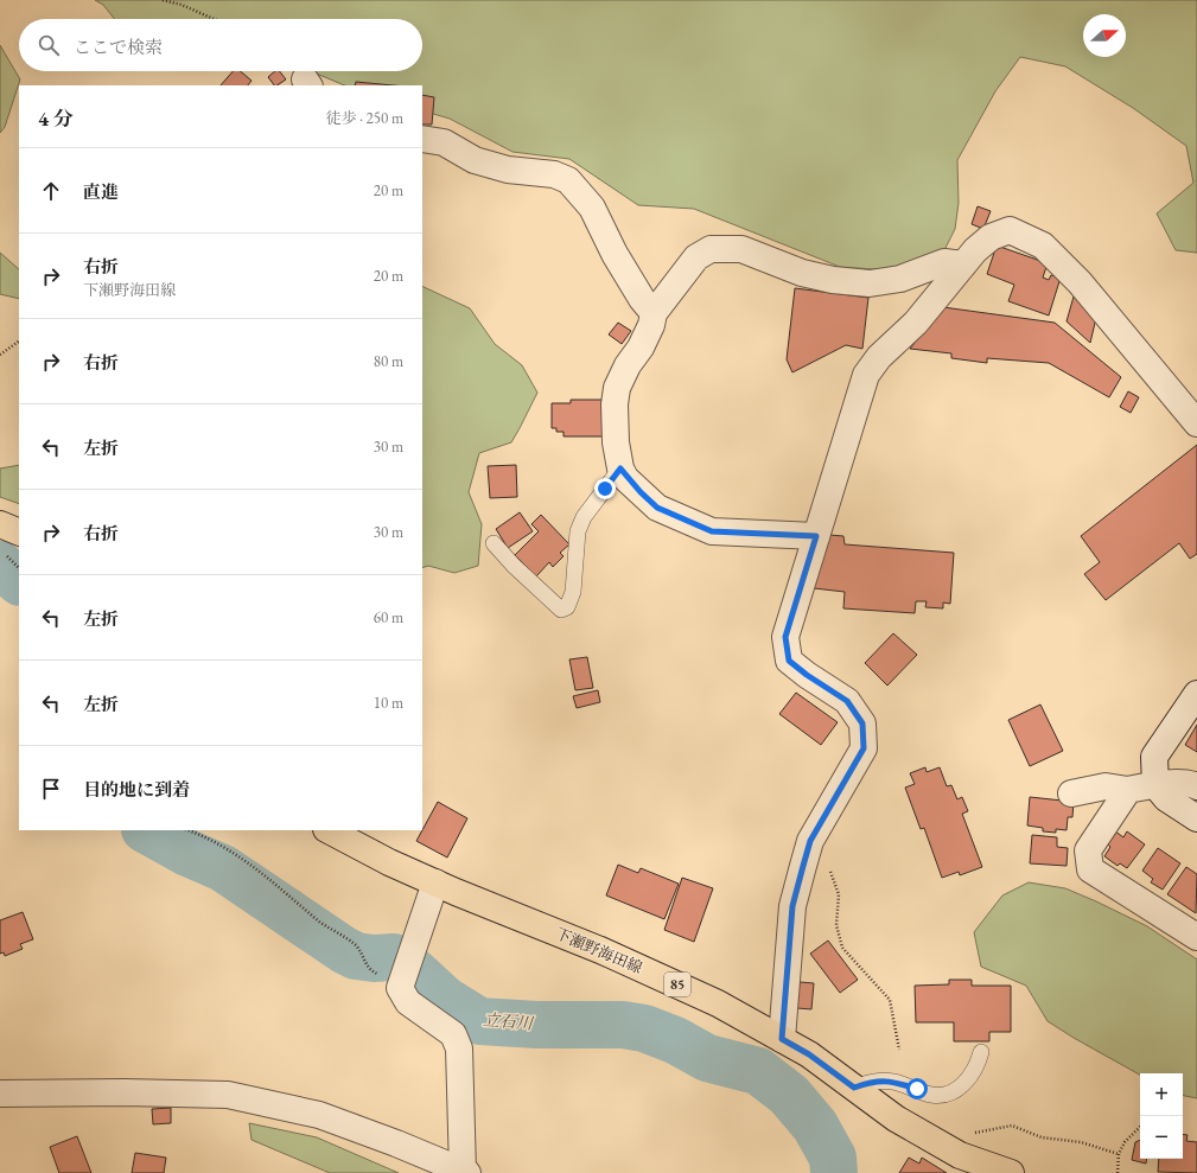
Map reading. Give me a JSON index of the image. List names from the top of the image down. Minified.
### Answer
{"streets":{"main road":["下瀬野海田線","85"]},"water":["立石川"],"north":"right","page":{"search":"ここで検索","heading":["4 分","徒歩 · 250 m"],"list":[["直進","20 m"],["右折","下瀬野海田線","20 m"],["右折","80 m"],["左折","30 m"],["右折","30 m"],["左折","60 m"],["左折","10 m"],"目的地に到着"],"map_buttons":["+","−"]}}
